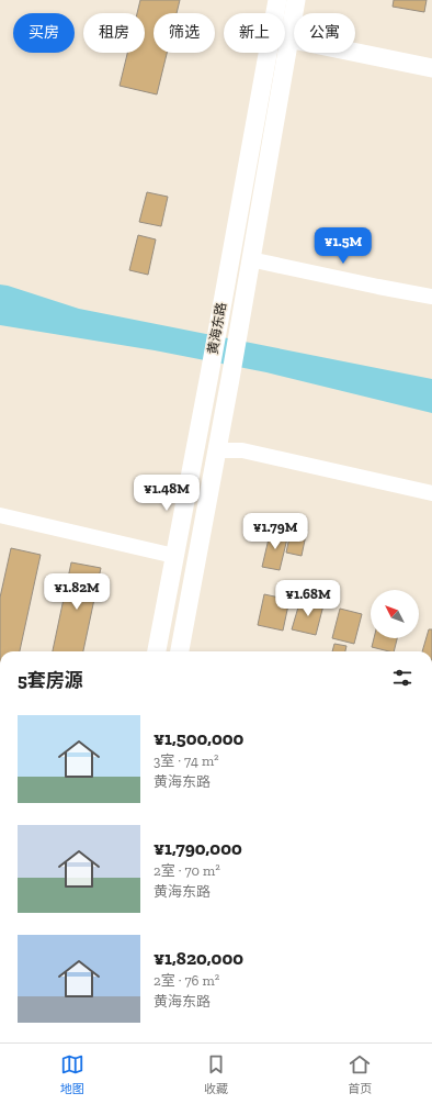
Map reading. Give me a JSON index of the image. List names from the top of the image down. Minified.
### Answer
{"streets":{"street":["黄海东路"]},"north":"top left","page":{"chip":["买房","租房","筛选","新上","公寓"],"price":["¥1.5M","¥1.48M","¥1.79M","¥1.82M","¥1.68M"],"heading":"5套房源","list":[{"name":"¥1,500,000","note":"3室 · 74 m² · 黄海东路"},{"name":"¥1,790,000","note":"2室 · 70 m² · 黄海东路"},{"name":"¥1,820,000","note":"2室 · 76 m² · 黄海东路"}],"tabs":["地图","收藏","首页"]}}
